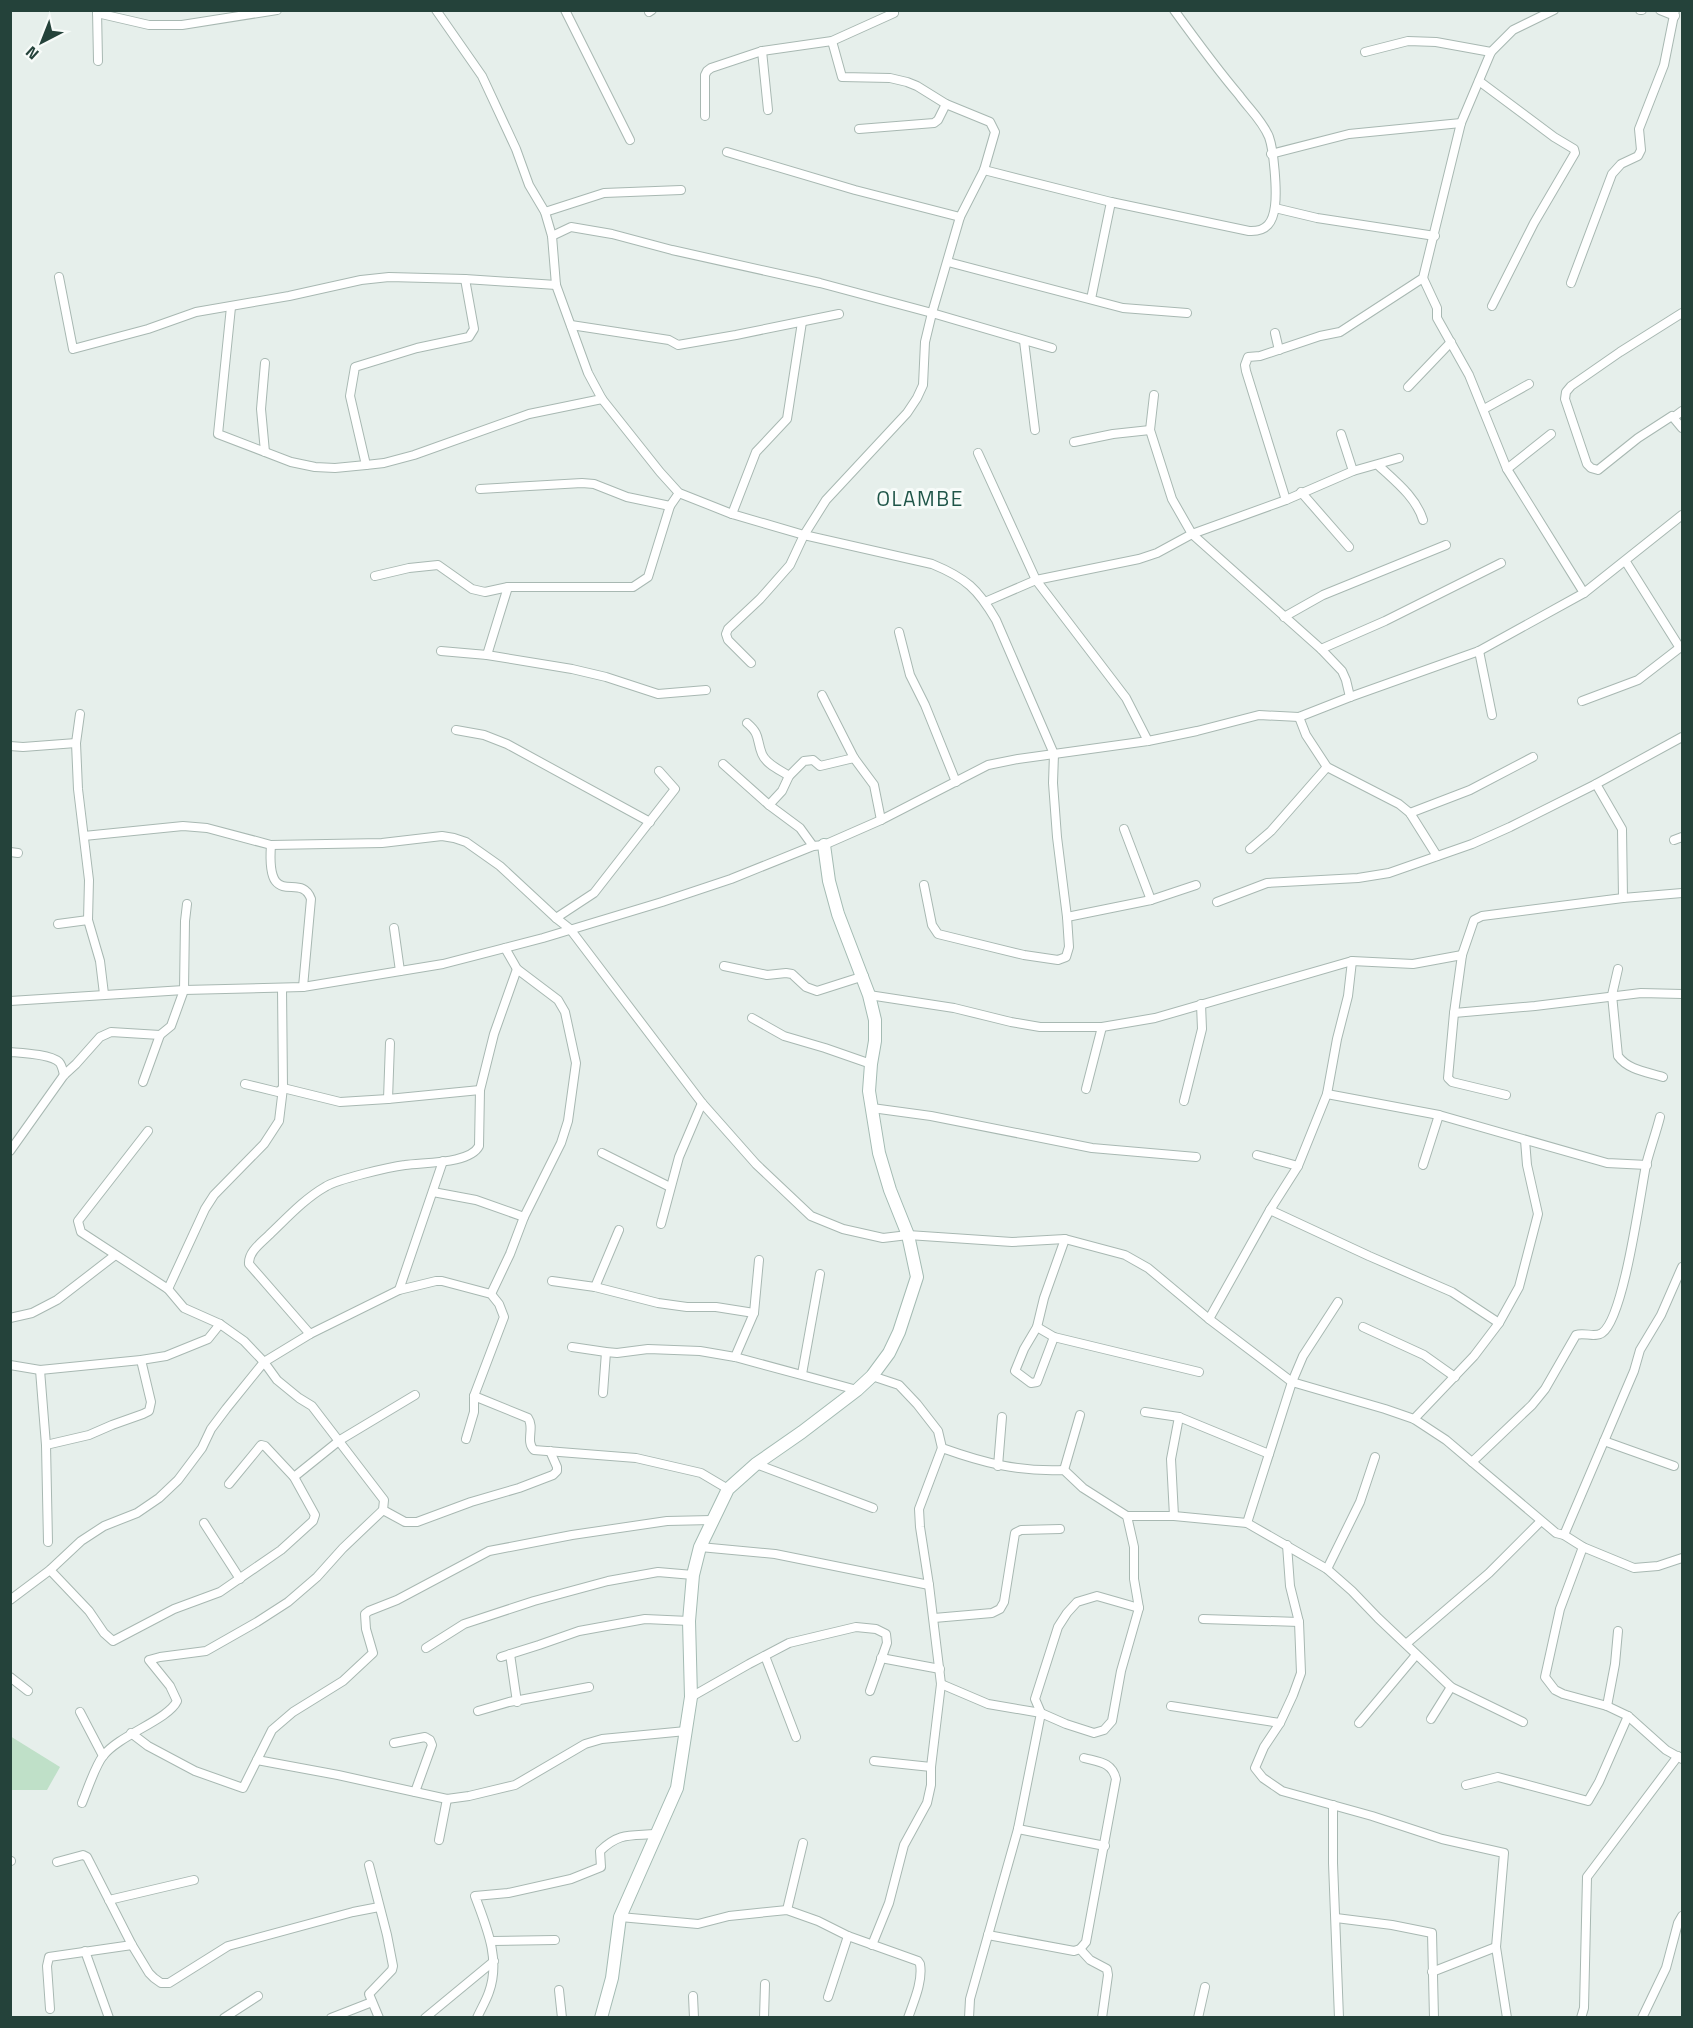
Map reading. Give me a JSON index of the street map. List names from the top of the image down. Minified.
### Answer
{"districts":["OLAMBE"],"north":"bottom left"}
